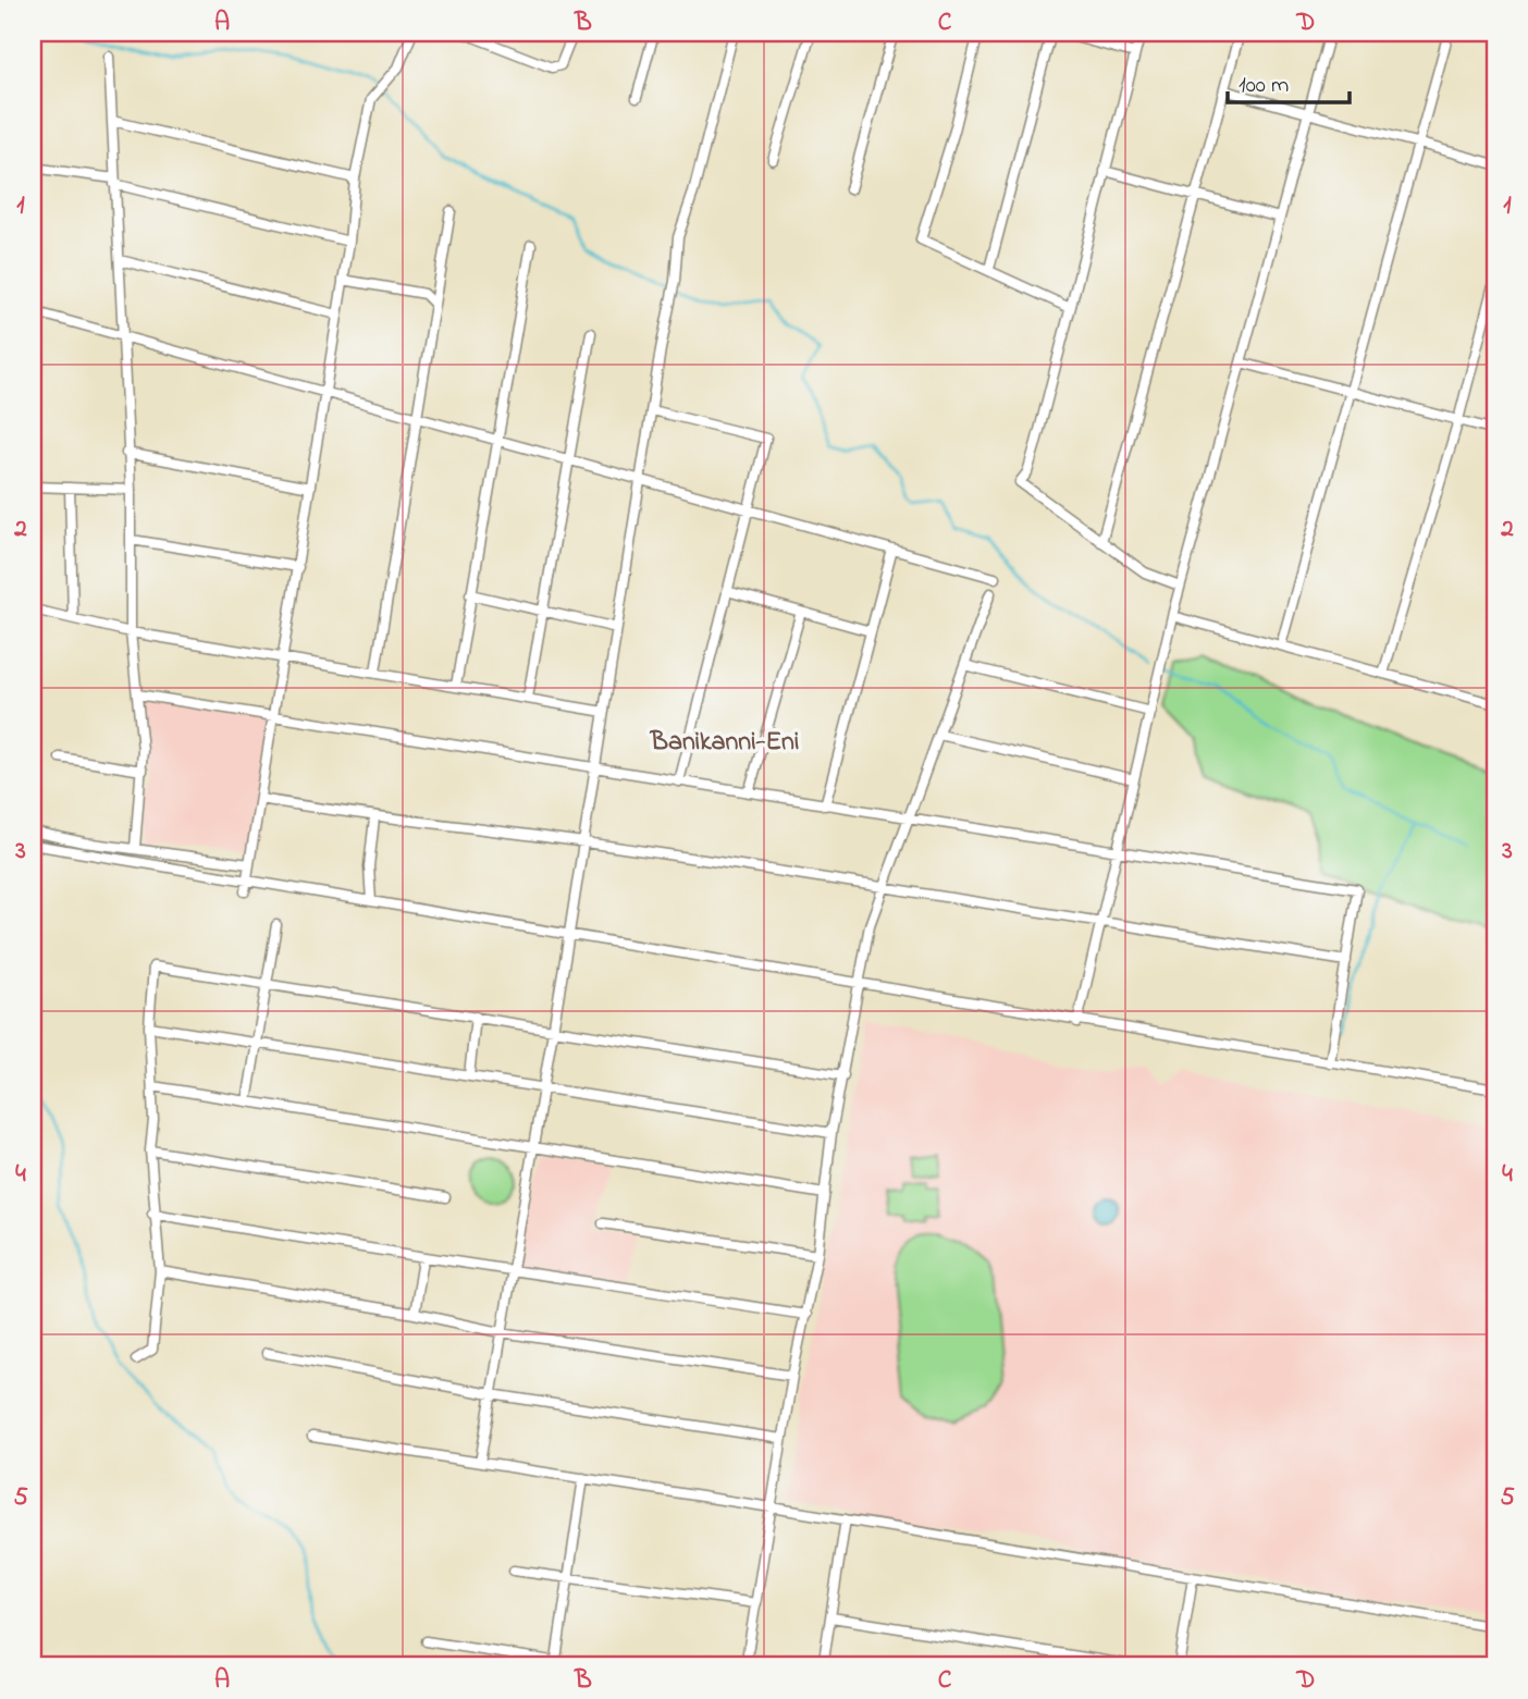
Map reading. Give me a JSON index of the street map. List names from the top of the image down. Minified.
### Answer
{"districts":["Banikanni-Eni"],"scale_bar":"100 m","grid":{"columns":["A","B","C","D"],"rows":["1","2","3","4","5"]}}
